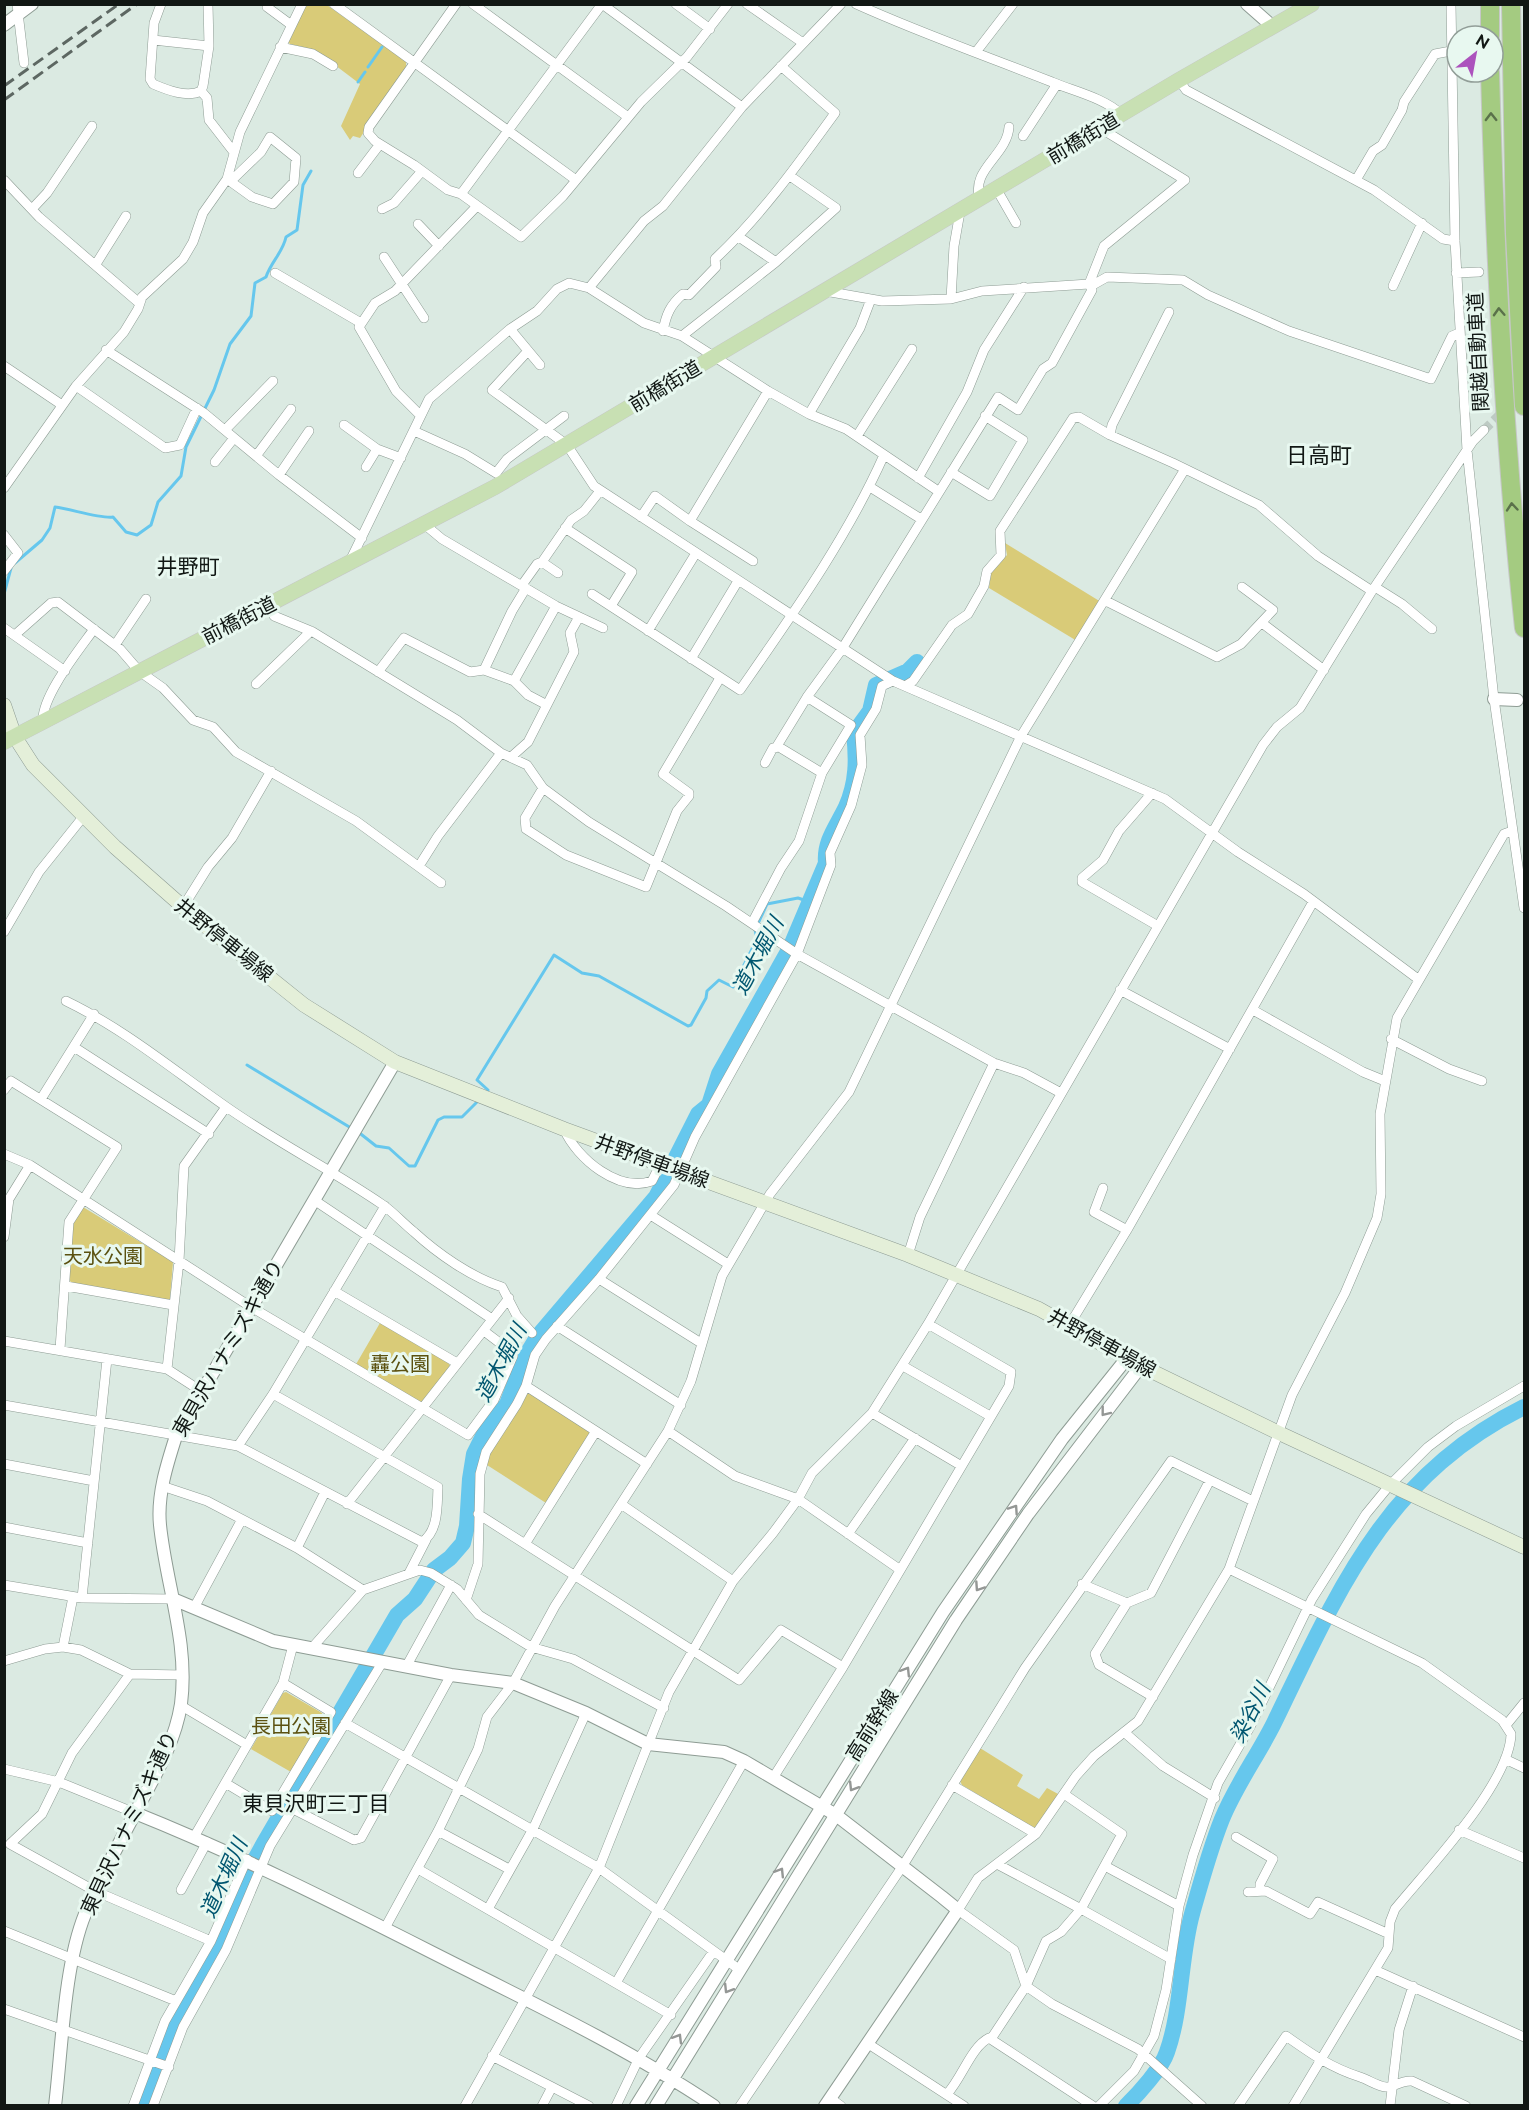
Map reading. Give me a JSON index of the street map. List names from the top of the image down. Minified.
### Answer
{"streets":{"highway":["関越自動車道"],"main road":["前橋街道","井野停車場線"],"street":["東貝沢ハナミズキ通り","高前幹線"]},"crossings":[["前橋街道","井野停車場線"],["井野停車場線","東貝沢ハナミズキ通り"],["井野停車場線","高前幹線"]],"districts":["日高町","井野町","東貝沢町三丁目"],"water":["道木堀川","染谷川"],"parks":["天水公園","轟公園","長田公園"],"north":"top right"}
